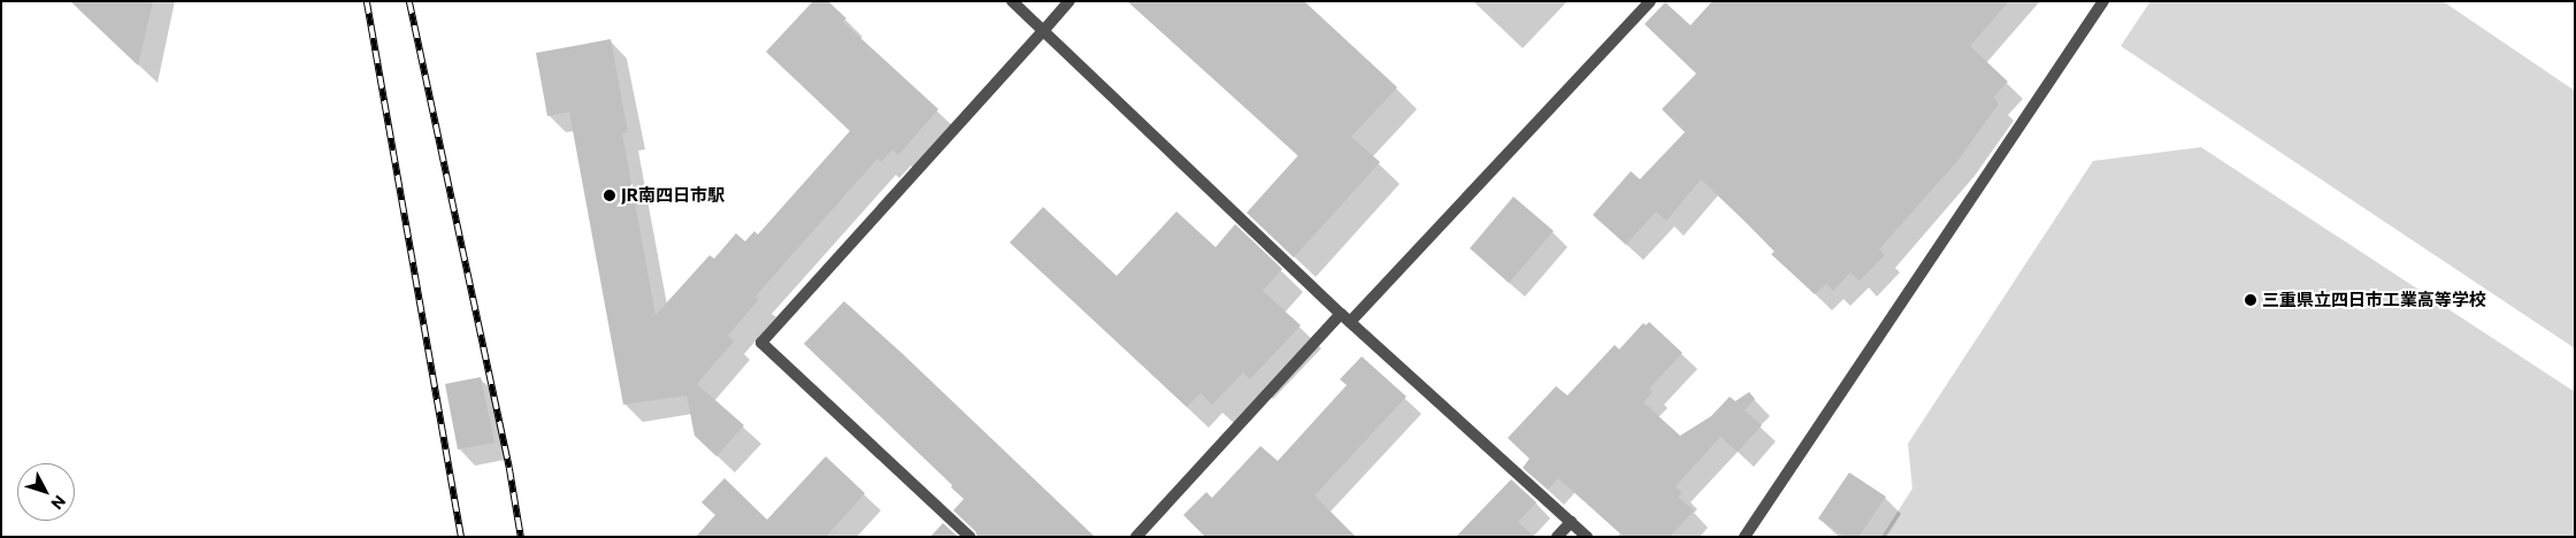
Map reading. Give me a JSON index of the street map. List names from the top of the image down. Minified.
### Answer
{"places":["JR南四日市駅","三重県立四日市工業高等学校"],"north":"bottom right"}
